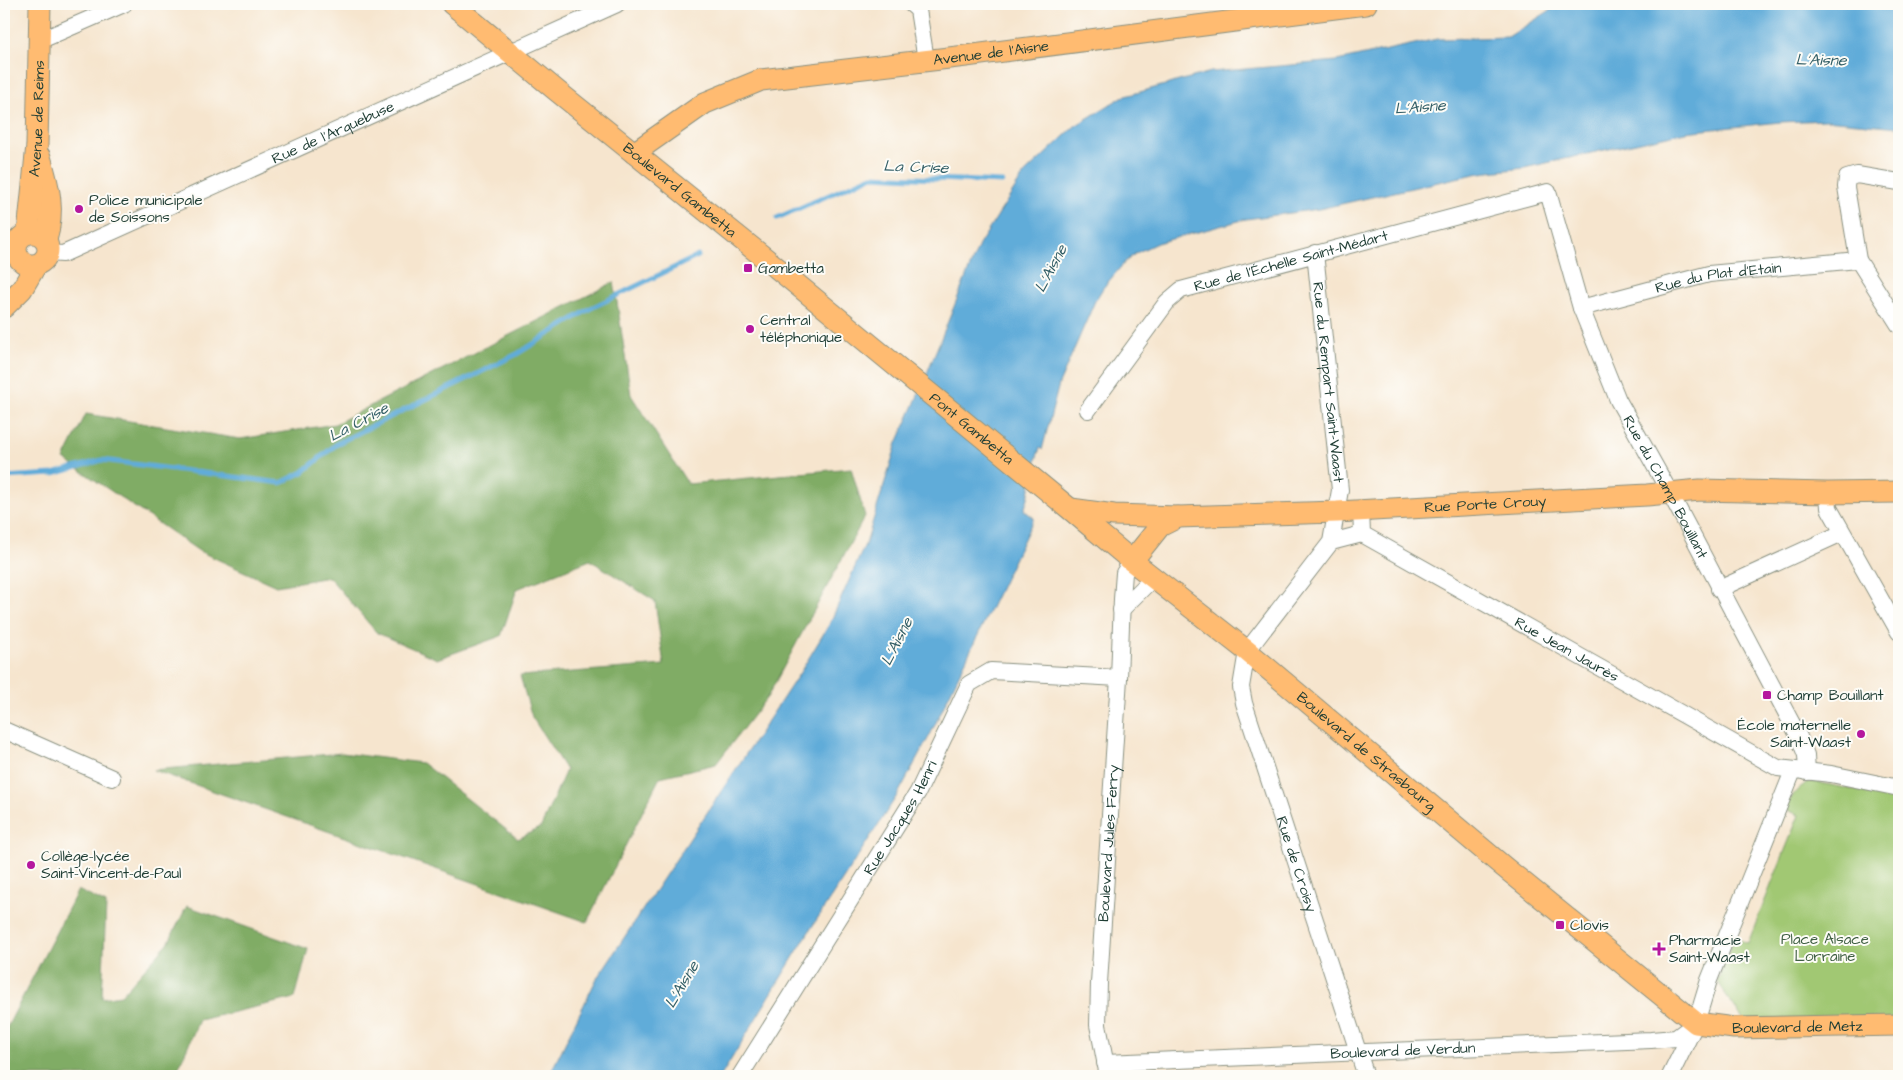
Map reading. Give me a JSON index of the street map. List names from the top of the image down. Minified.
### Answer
{"streets":{"main road":["Avenue de l'Aisne","Avenue de Reims","Boulevard Gambetta","Pont Gambetta","Rue Porte Crouy","Boulevard de Strasbourg","Boulevard de Metz"],"street":["Rue de l'Arquebuse","Rue de l'Échelle Saint-Médart","Rue du Plat d'Etain","Rue du Rempart Saint-Waast","Rue du Champ Bouillant","Rue Jean Jaurès","Rue Jacques Henri","Boulevard Jules Ferry","Rue de Croisy","Boulevard de Verdun"]},"crossings":[["Avenue de l'Aisne","Boulevard Gambetta"],["Avenue de Reims","Rue de l'Arquebuse"],["Rue de l'Arquebuse","Boulevard Gambetta"],["Boulevard Gambetta","Pont Gambetta"],["Rue de l'Échelle Saint-Médart","Rue du Rempart Saint-Waast"],["Rue de l'Échelle Saint-Médart","Rue du Champ Bouillant"],["Rue du Plat d'Etain","Rue du Champ Bouillant"],["Rue du Rempart Saint-Waast","Rue Porte Crouy"],["Pont Gambetta","Boulevard de Strasbourg"],["Rue du Champ Bouillant","Rue Porte Crouy"],["Rue du Champ Bouillant","Rue Jean Jaurès"],["Rue Porte Crouy","Boulevard de Strasbourg"],["Boulevard de Strasbourg","Boulevard Jules Ferry"],["Boulevard de Strasbourg","Rue de Croisy"],["Boulevard de Strasbourg","Boulevard de Metz"],["Boulevard de Strasbourg","Boulevard de Verdun"],["Rue Jacques Henri","Boulevard Jules Ferry"],["Boulevard Jules Ferry","Boulevard de Verdun"],["Rue de Croisy","Boulevard de Verdun"],["Boulevard de Metz","Boulevard de Verdun"]],"water":["L'Aisne","La Crise"],"parks":["Place Alsace Lorraine"],"places":{"other":["Police municipale de Soissons","Central téléphonique","École maternelle Saint-Waast","Collège-lycée Saint-Vincent-de-Paul"],"transit":["Gambetta","Champ Bouillant","Clovis"],"health":["Pharmacie Saint-Waast"]}}
